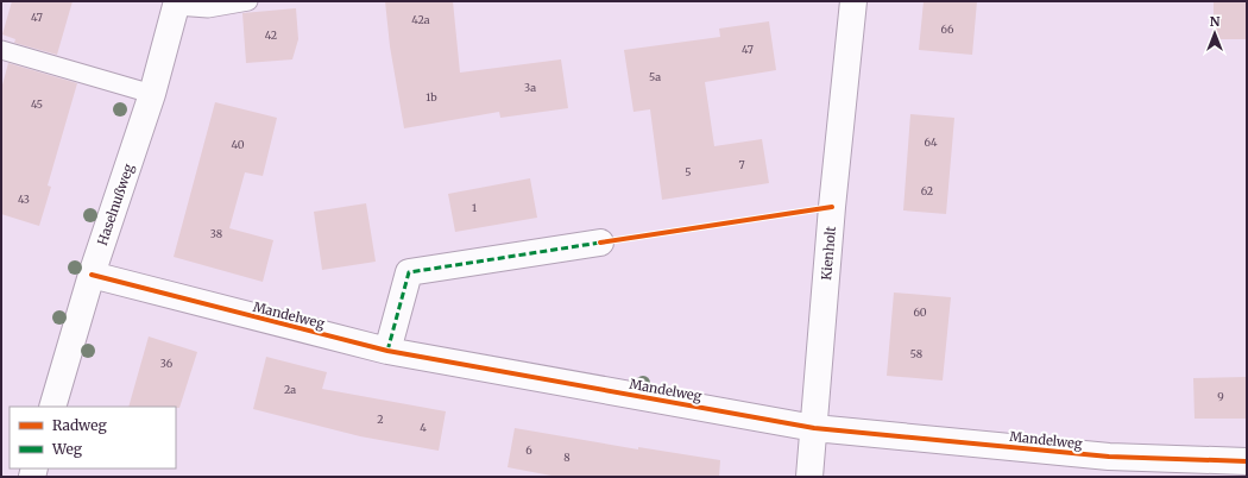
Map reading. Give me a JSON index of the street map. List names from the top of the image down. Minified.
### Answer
{"streets":{"street":["Haselnußweg","Kienholt","Mandelweg"]},"crossings":[["Haselnußweg","Mandelweg"],["Kienholt","Mandelweg"]],"house_numbers":["47","42a","66","42","47","5a","3a","1b","45","64","40","7","5","62","43","1","38","60","58","36","2a","9","2","4","6","8"],"legend":["Radweg","Weg"],"north":"top"}
